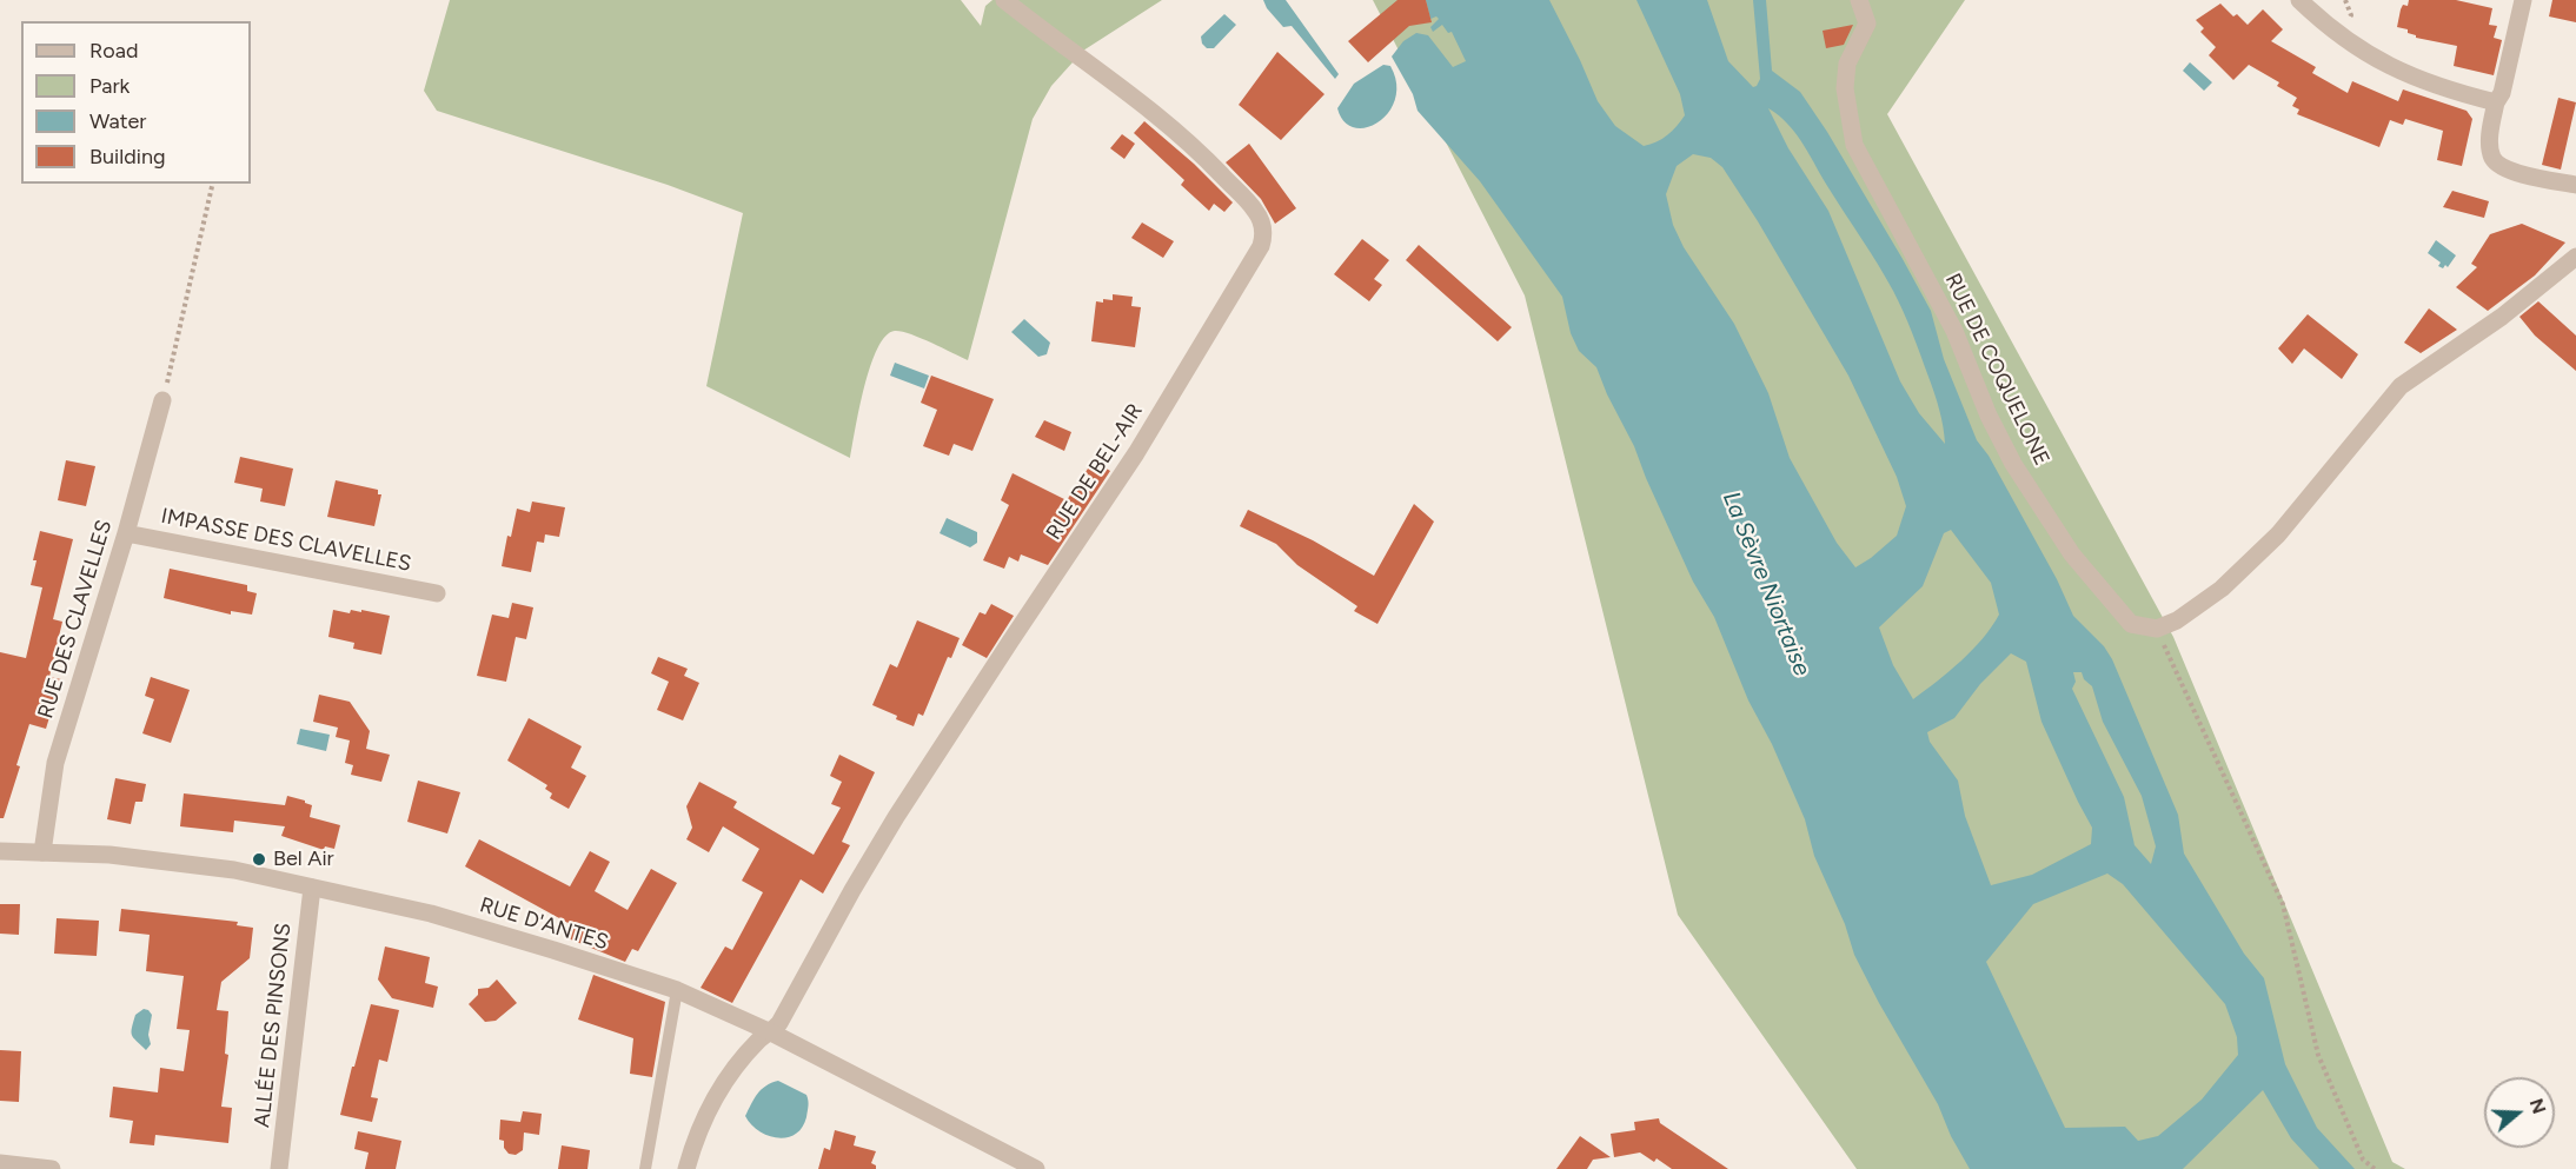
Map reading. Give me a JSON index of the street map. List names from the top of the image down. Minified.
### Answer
{"streets":{"street":["RUE DE COQUELONE","RUE DE BEL-AIR","IMPASSE DES CLAVELLES","RUE DES CLAVELLES","RUE D'ANTES","ALLÉE DES PINSONS"]},"crossings":[["RUE DE BEL-AIR","RUE D'ANTES"],["IMPASSE DES CLAVELLES","RUE DES CLAVELLES"],["RUE DES CLAVELLES","RUE D'ANTES"],["RUE D'ANTES","ALLÉE DES PINSONS"]],"water":["La Sèvre Niortaise"],"places":["Bel Air"],"legend":["Road","Park","Water","Building"],"north":"right"}
